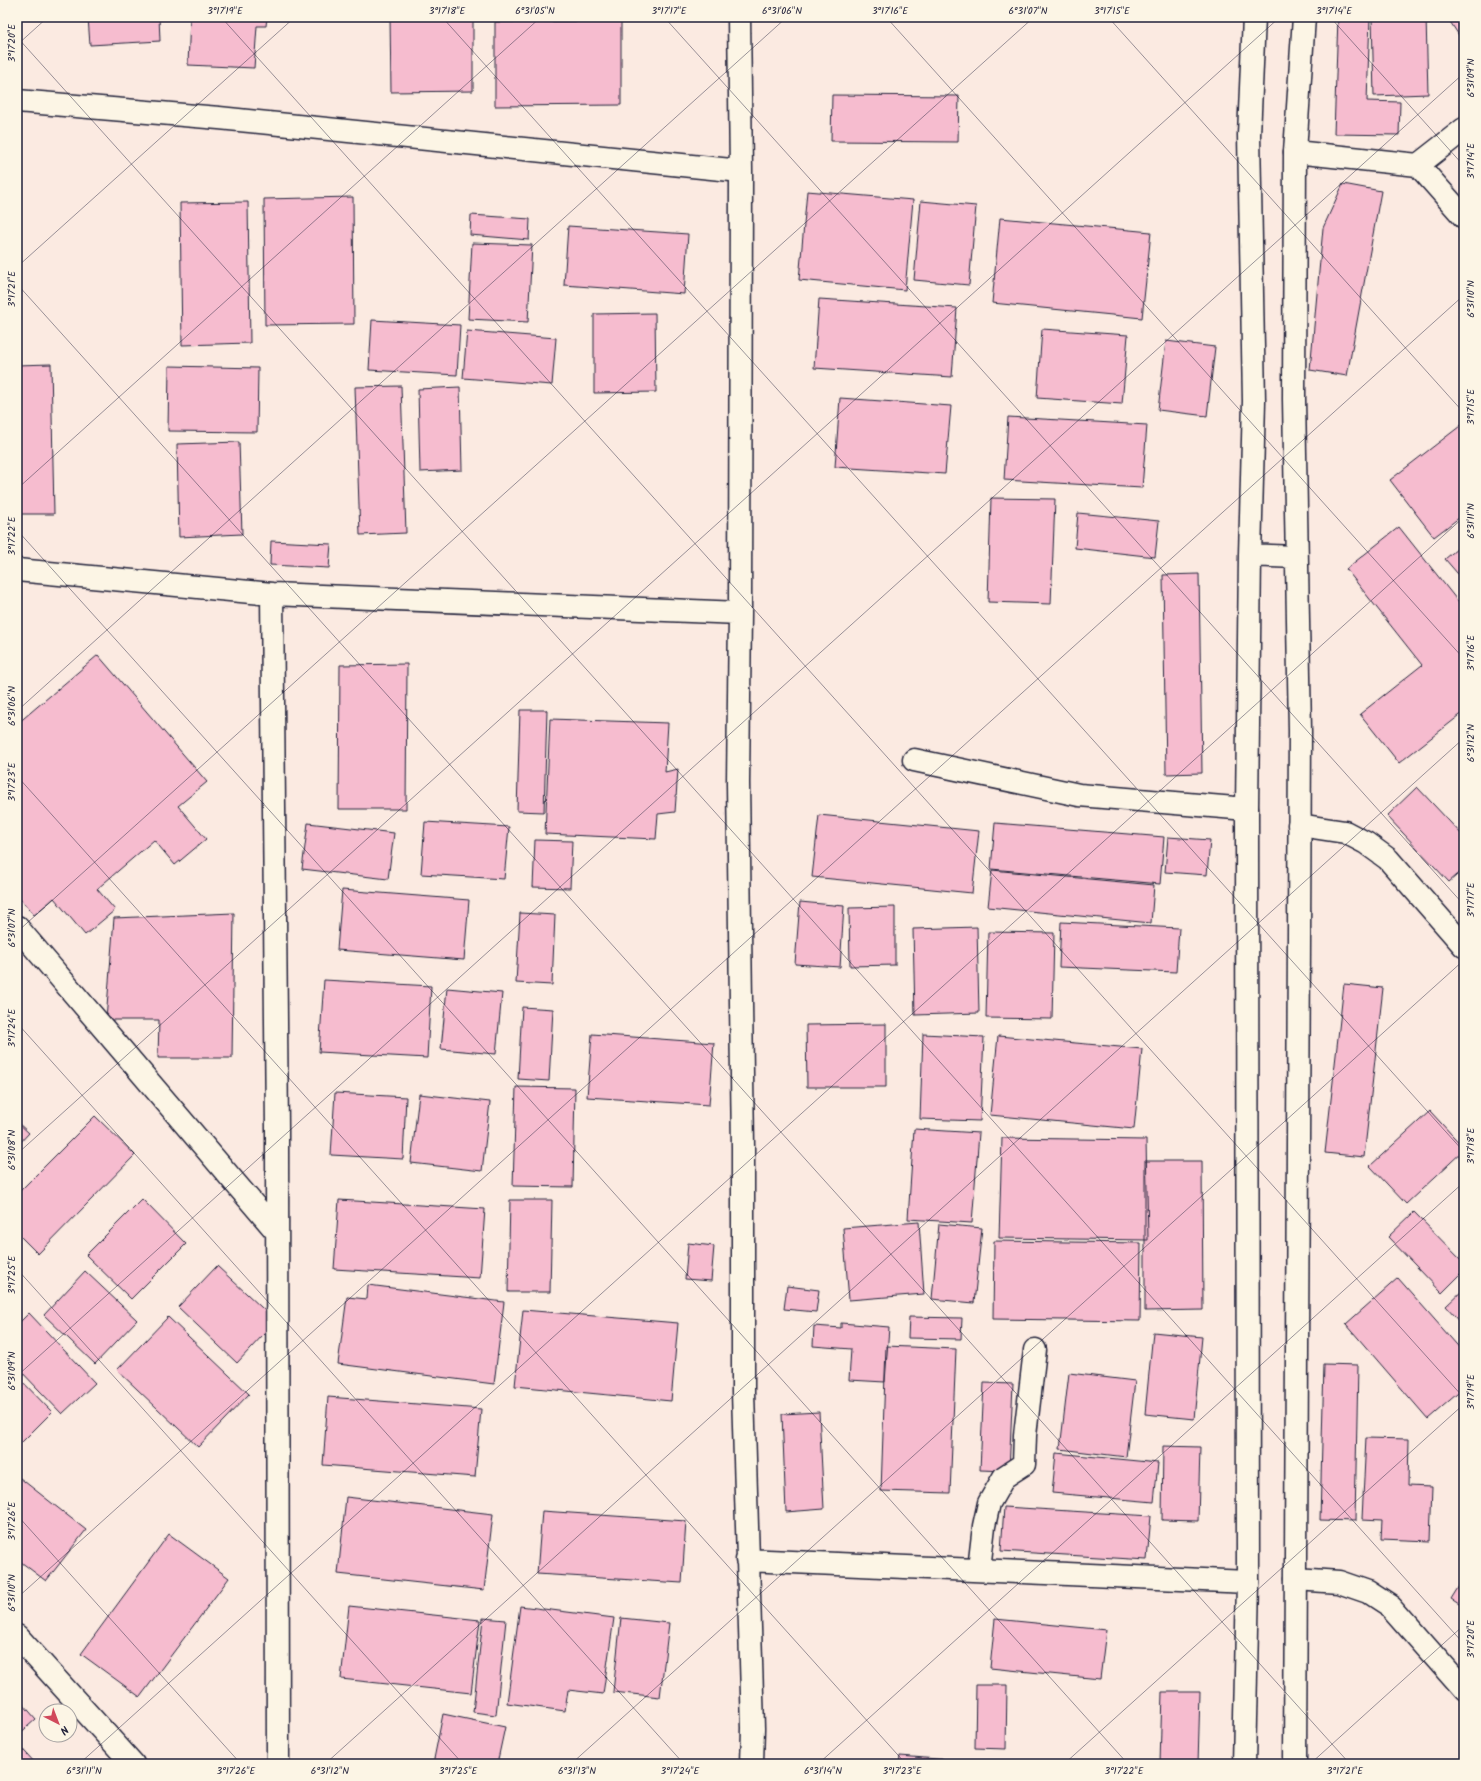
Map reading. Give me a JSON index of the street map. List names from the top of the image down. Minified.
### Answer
{"north":"bottom right","coordinates":["3°17'19\"E","3°17'18\"E","6°31'05\"N","3°17'17\"E","6°31'06\"N","3°17'16\"E","6°31'07\"N","3°17'15\"E","3°17'14\"E","3°17'20\"E","6°31'09\"N","3°17'21\"E","6°31'10\"N","6°31'11\"N","3°17'22\"E","6°31'12\"N","3°17'23\"E","3°17'24\"E","6°31'08\"N","3°17'25\"E","3°17'26\"E","6°31'13\"N","6°31'14\"N"]}
